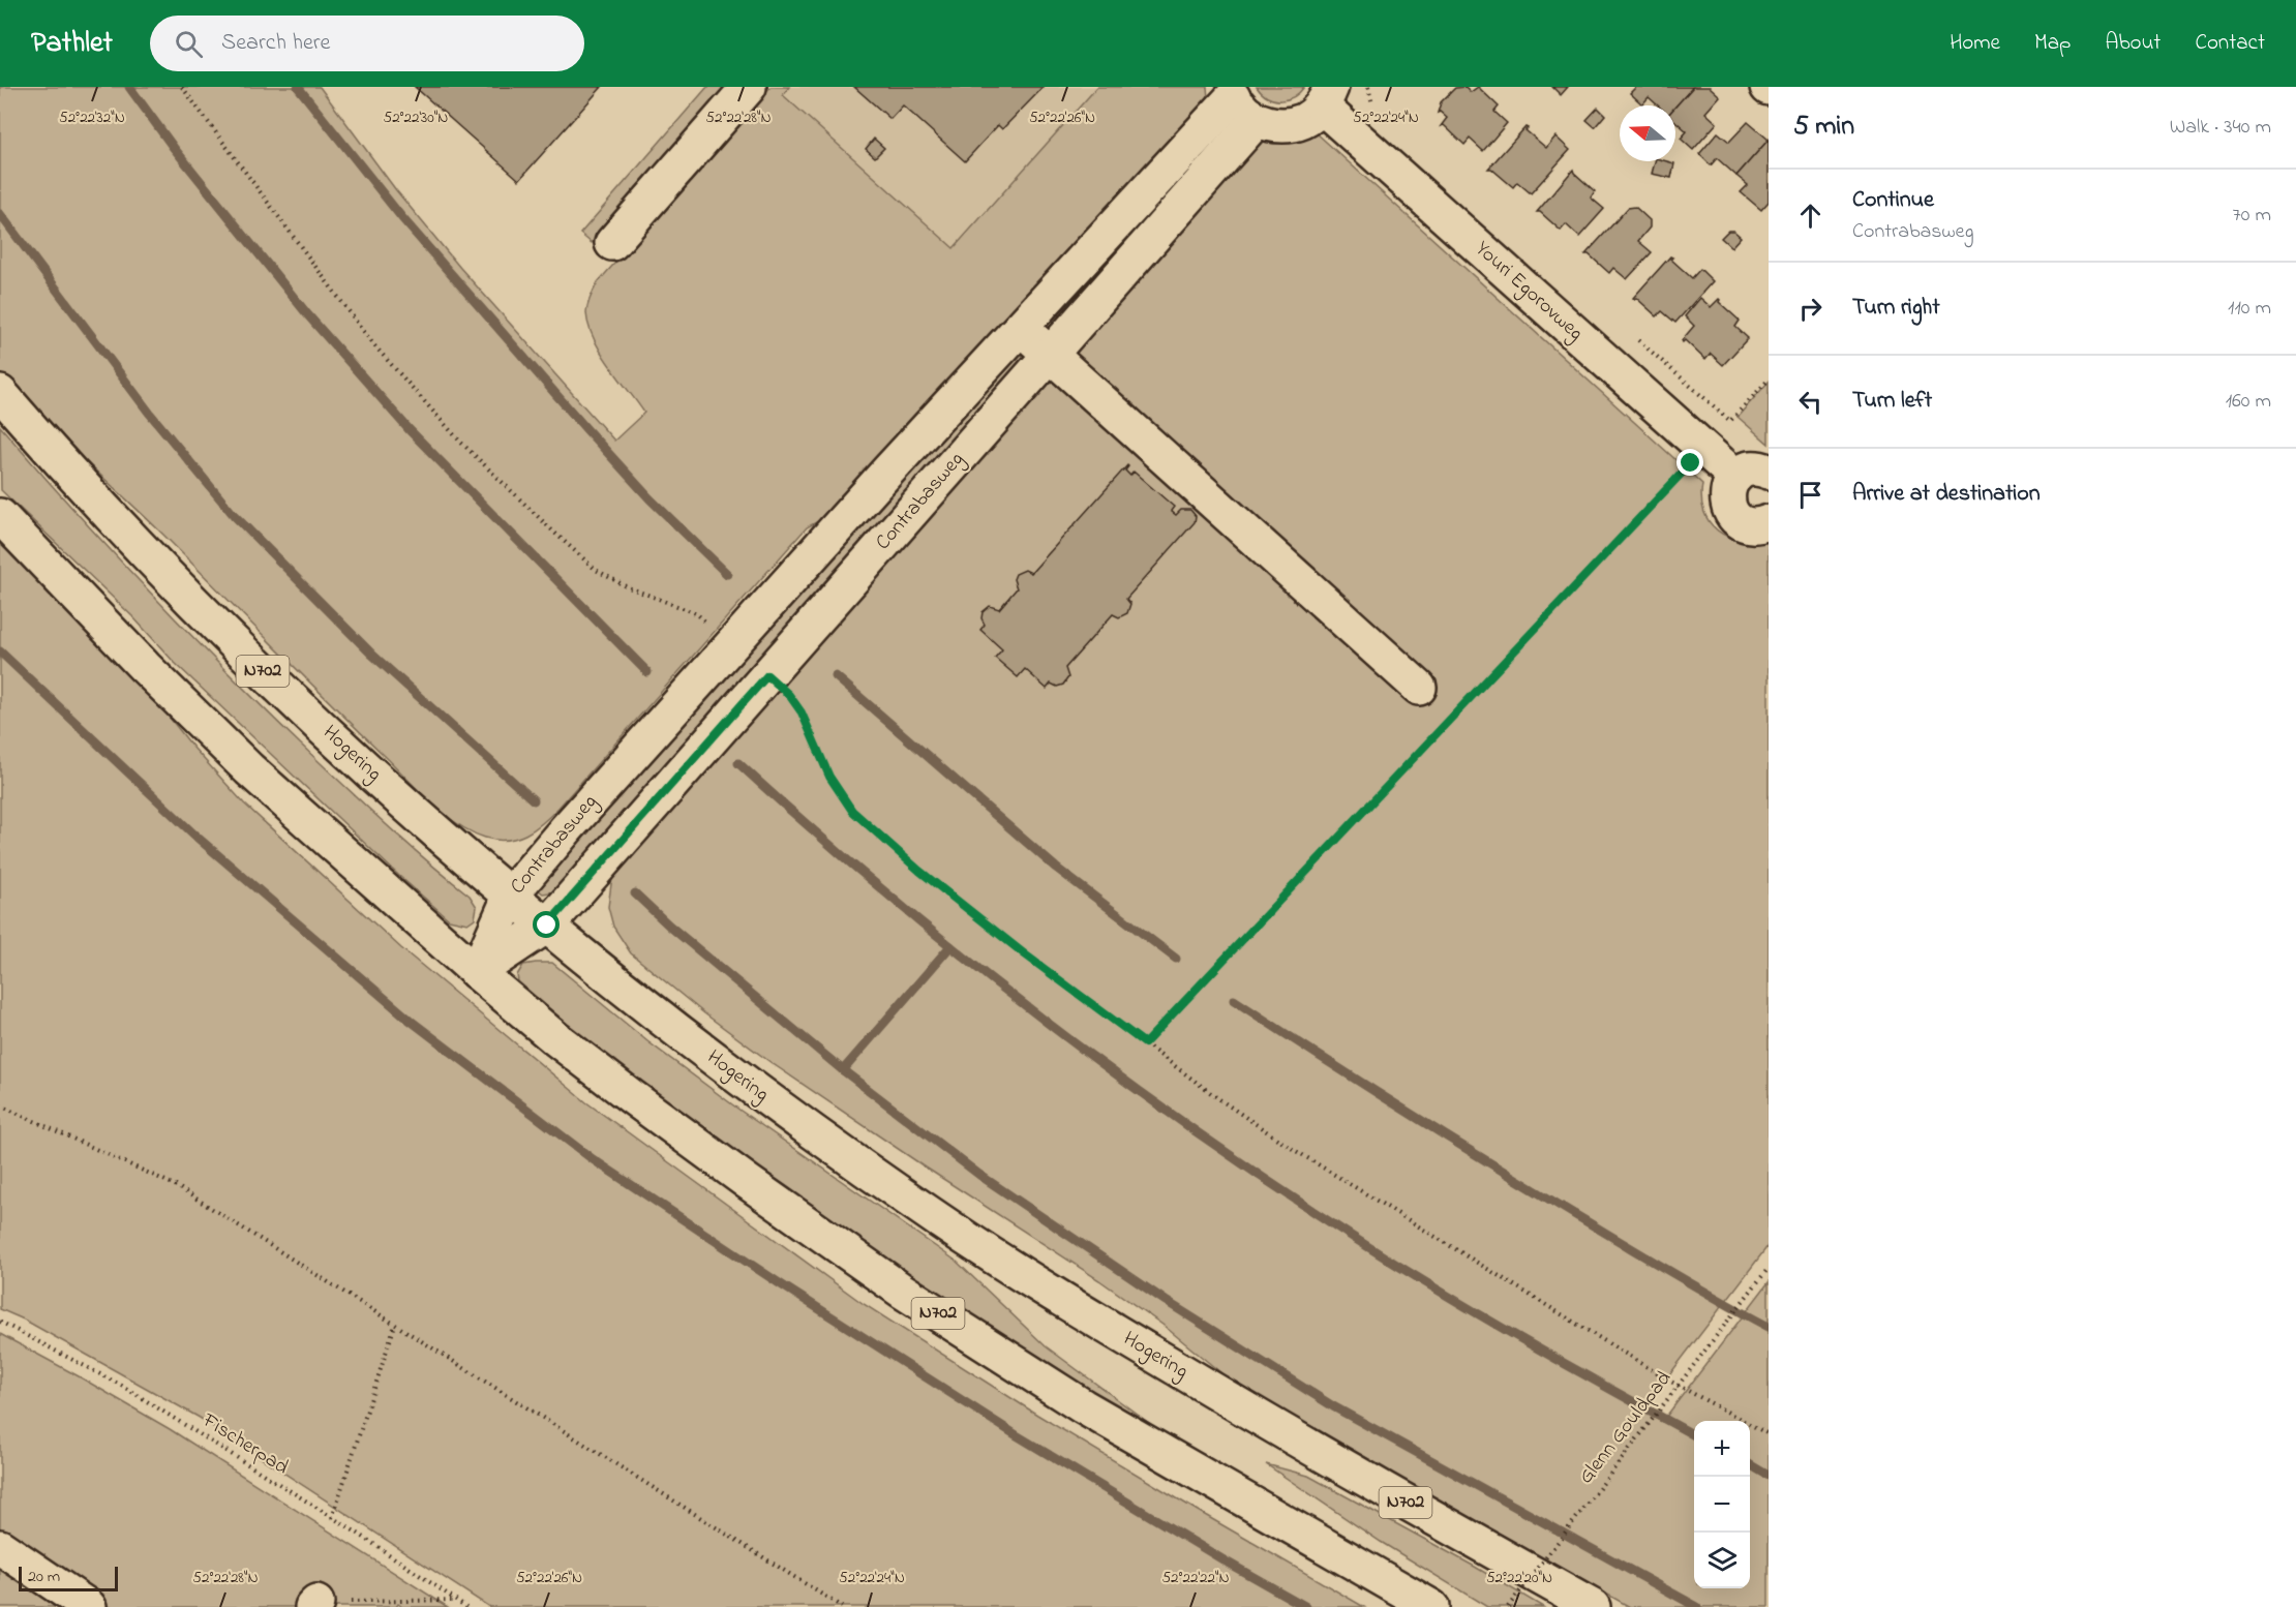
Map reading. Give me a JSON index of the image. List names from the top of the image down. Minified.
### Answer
{"streets":{"main road":["Youri Egorovweg","Contrabasweg","N702","Hogering"],"path":["Glenn Gouldpad","Fischerpad"]},"crossings":[["Contrabasweg","N702"],["Contrabasweg","Hogering"]],"scale_bar":"20 m","north":"left","page":{"header":"Pathlet","search":"Search here","nav":["Home","Map","About","Contact"],"heading":["5 min","Walk · 340 m"],"list":[["Continue","Contrabasweg","70 m"],["Turn right","110 m"],["Turn left","160 m"],"Arrive at destination"],"map_buttons":["+","−"],"scale":"20 m"},"coordinates":["52°22'32\"N","52°22'30\"N","52°22'28\"N","52°22'26\"N","52°22'24\"N","52°22'22\"N","52°22'20\"N"]}
